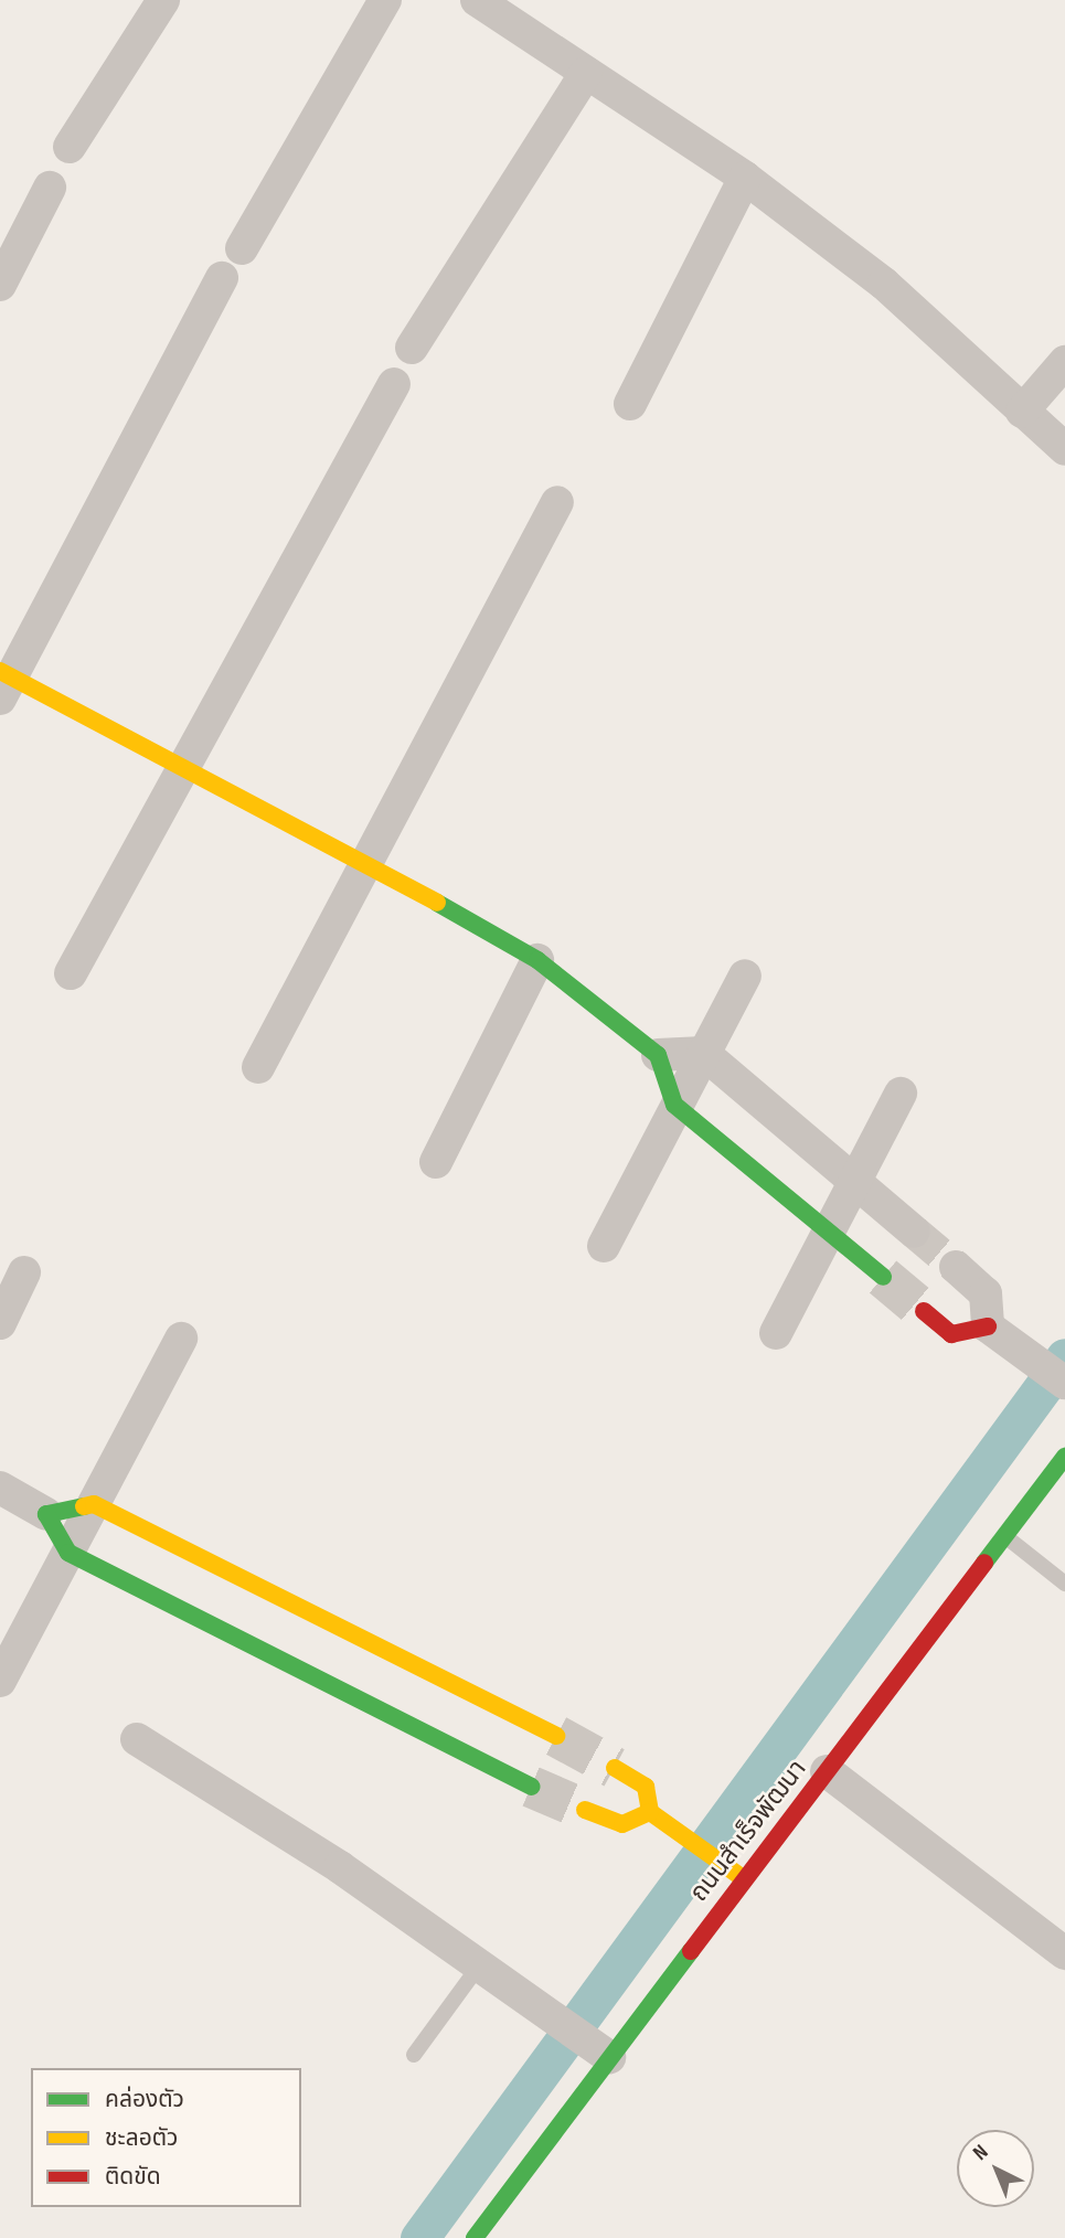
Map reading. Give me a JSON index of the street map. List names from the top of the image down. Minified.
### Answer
{"streets":{"street":["ถนนสำเร็จพัฒนา"]},"legend":["คล่องตัว","ชะลอตัว","ติดขัด"],"north":"top left"}
